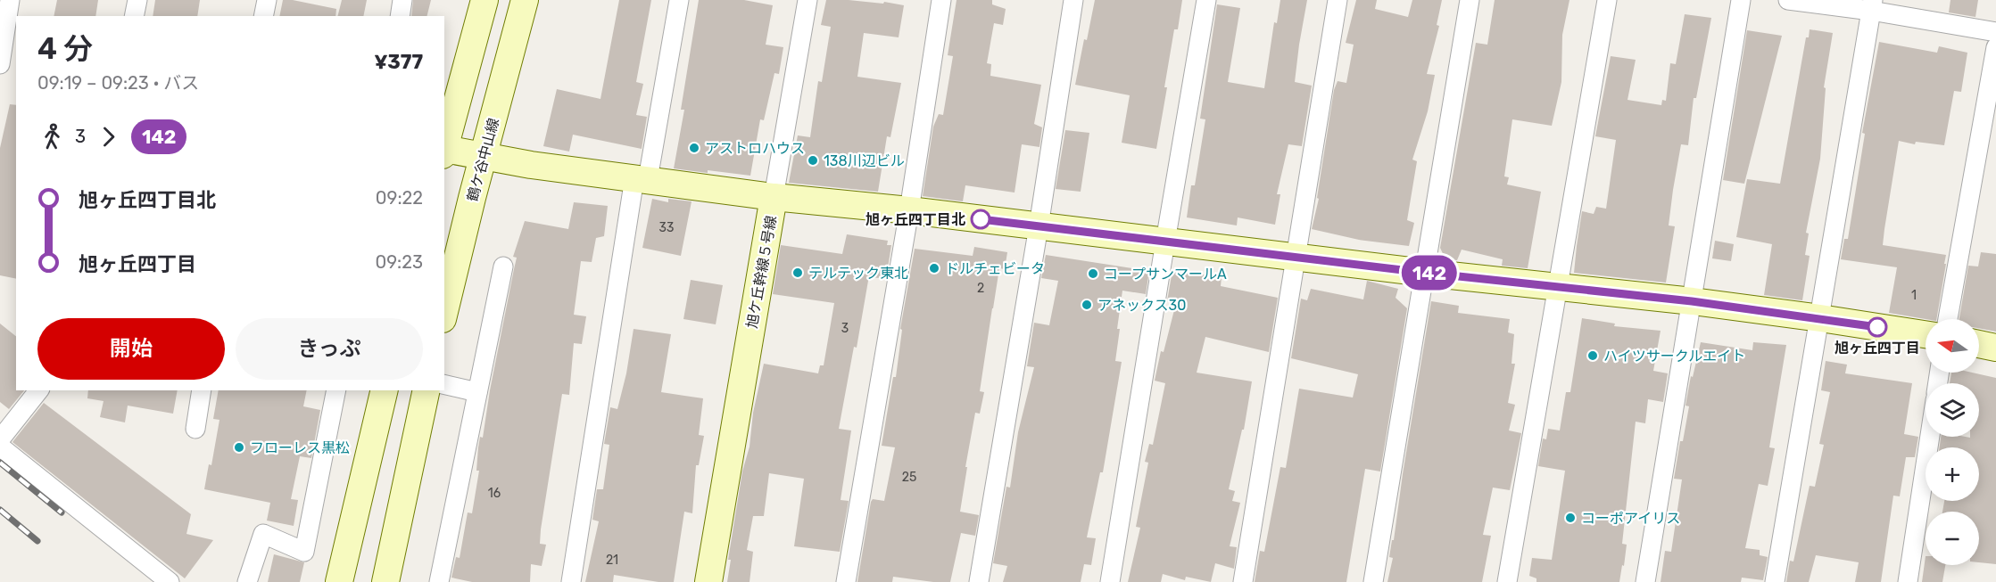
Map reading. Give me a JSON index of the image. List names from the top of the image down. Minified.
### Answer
{"streets":{"street":["鶴ケ谷中山線","旭ケ丘幹線５号線"]},"places":["アストロハウス","138川辺ビル","旭ヶ丘四丁目北","ドルチェビータ","テルテック東北","コープサンマールA","アネックス30","旭ヶ丘四丁目","ハイツサークルエイト","フローレス黒松","コーポアイリス"],"lines":["bus line 142"],"house_numbers":["33","2","1","3","25","16","21"],"north":"left","page":{"on_map":"142","heading":["4 分","09:19 – 09:23 · バス","¥377"],"legs":["3","142"],"list":[{"name":"旭ヶ丘四丁目北","value":"09:22"},{"name":"旭ヶ丘四丁目","value":"09:23"}],"buttons":["開始","きっぷ"],"map_buttons":["+","−"]}}
